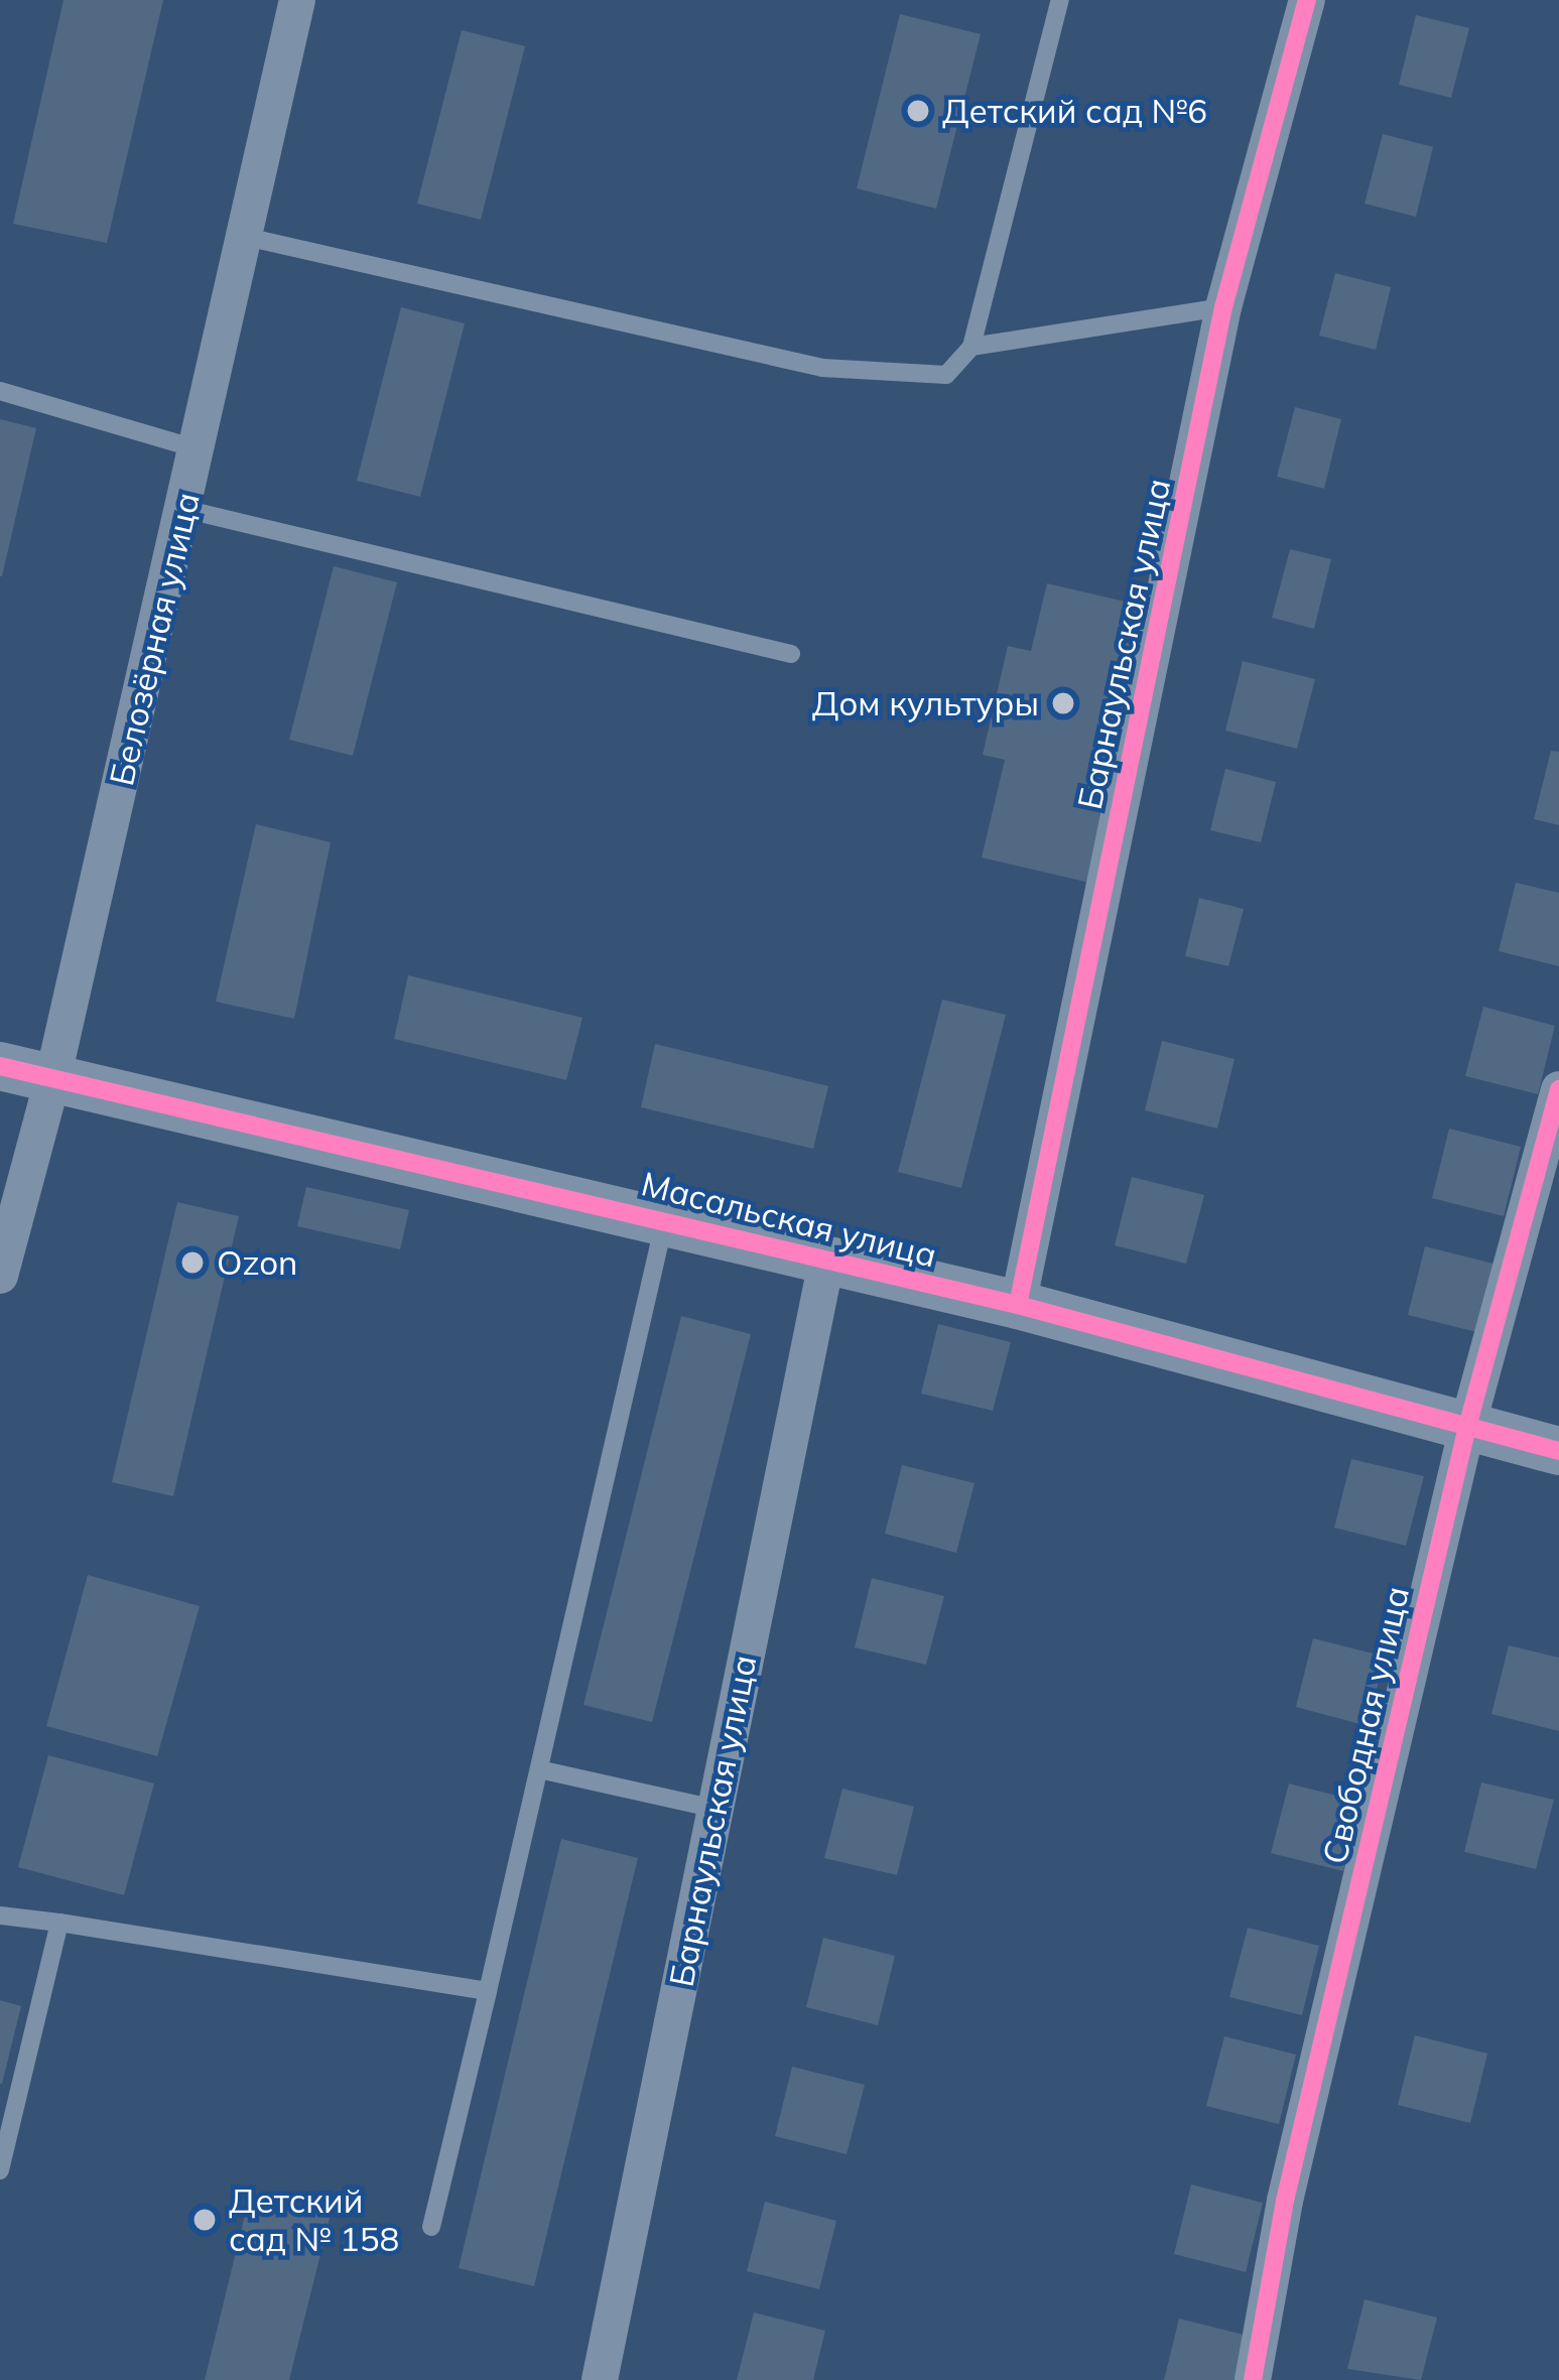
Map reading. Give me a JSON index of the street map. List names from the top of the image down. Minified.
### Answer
{"streets":{"street":["Белозёрная улица","Барнаульская улица","Масальская улица","Свободная улица"]},"crossings":[["Белозёрная улица","Масальская улица"],["Барнаульская улица","Масальская улица"],["Масальская улица","Свободная улица"]],"places":["Детский сад №6","Дом культуры","Ozon","Детский сад № 158"]}
